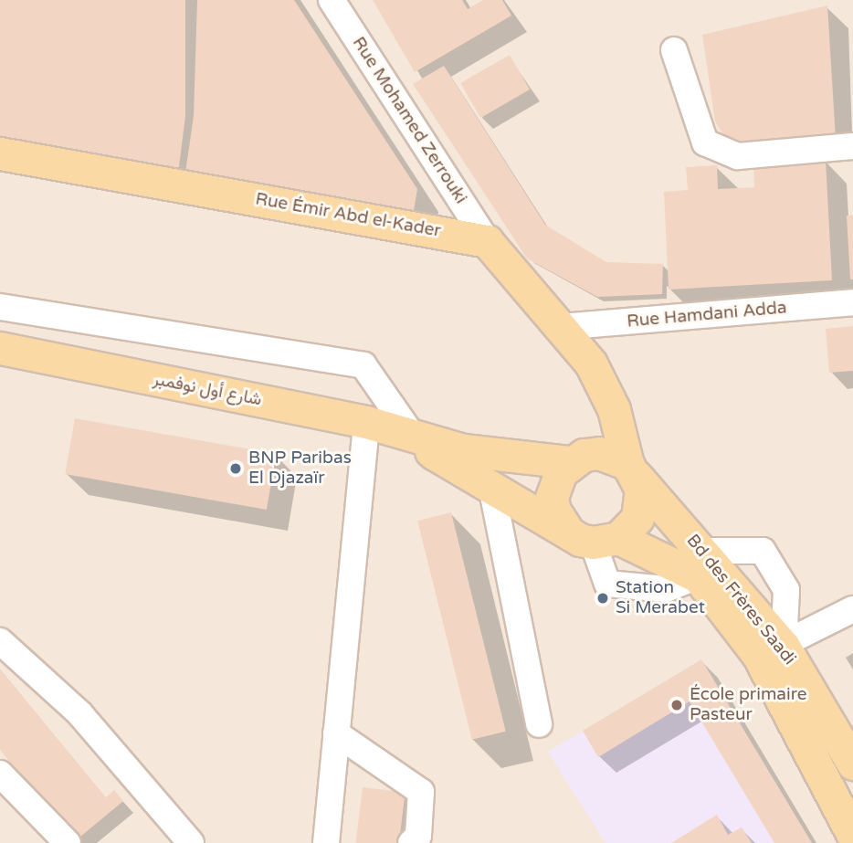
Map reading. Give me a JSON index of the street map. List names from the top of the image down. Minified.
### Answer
{"streets":{"main road":["Rue Émir Abd el-Kader","شارع أول نوفمبر","Bd des Frères Saadi"],"street":["Rue Mohamed Zerrouki","Rue Hamdani Adda"]},"crossings":[["Rue Mohamed Zerrouki","Rue Émir Abd el-Kader"],["شارع أول نوفمبر","Bd des Frères Saadi"]],"places":["BNP Paribas El Djazaïr","Station Si Merabet","École primaire Pasteur"]}
